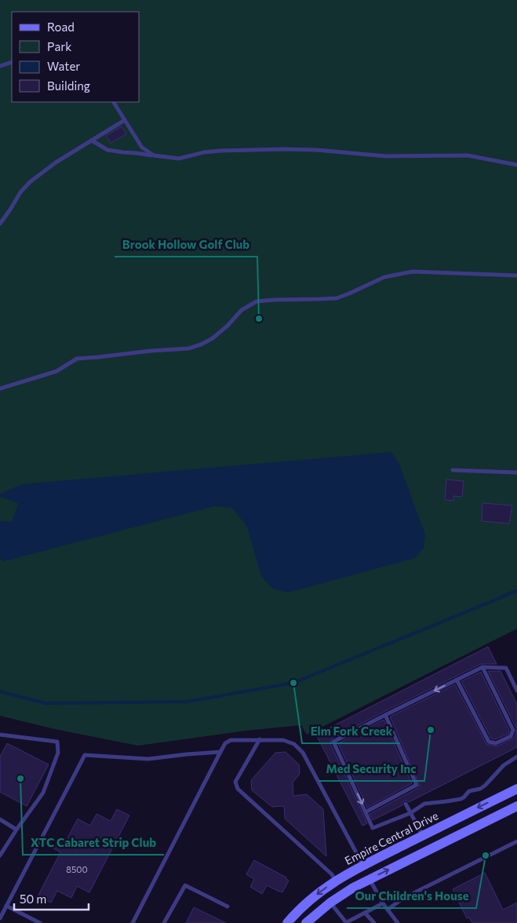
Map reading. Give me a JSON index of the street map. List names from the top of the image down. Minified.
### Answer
{"streets":{"street":["Empire Central Drive"]},"places":["Brook Hollow Golf Club","Elm Fork Creek","Med Security Inc","XTC Cabaret Strip Club","Our Children's House"],"house_numbers":["8500"],"legend":["Road","Park","Water","Building"],"scale_bar":"50 m"}
